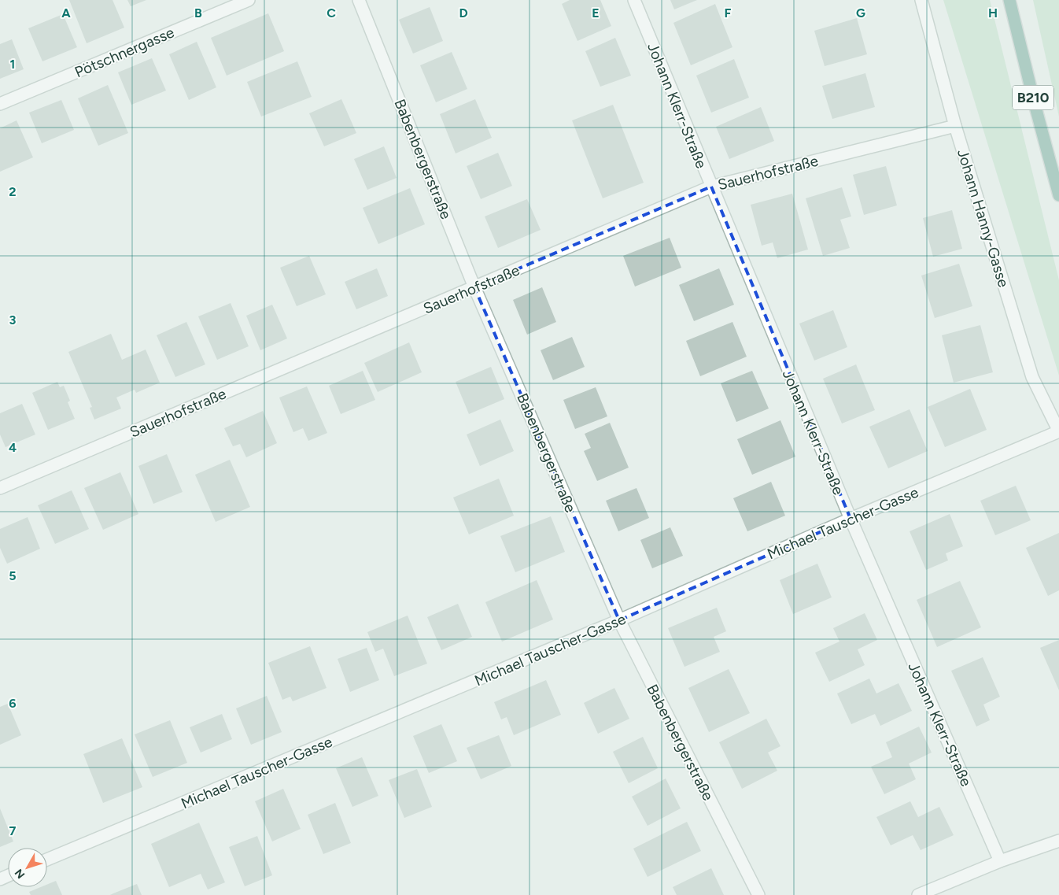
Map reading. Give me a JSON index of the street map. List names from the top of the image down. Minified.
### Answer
{"streets":{"main road":["B210"],"street":["Pötschnergasse","Johann Klerr-Straße","Babenbergerstraße","Sauerhofstraße","Johann Hanny-Gasse","Michael Tauscher-Gasse"]},"crossings":[["Johann Klerr-Straße","Sauerhofstraße"],["Johann Klerr-Straße","Michael Tauscher-Gasse"],["Babenbergerstraße","Sauerhofstraße"],["Babenbergerstraße","Michael Tauscher-Gasse"],["Sauerhofstraße","Johann Hanny-Gasse"],["Johann Hanny-Gasse","Michael Tauscher-Gasse"]],"north":"bottom left","grid":{"columns":["A","B","C","D","E","F","G","H"],"rows":["1","2","3","4","5","6","7"]}}
